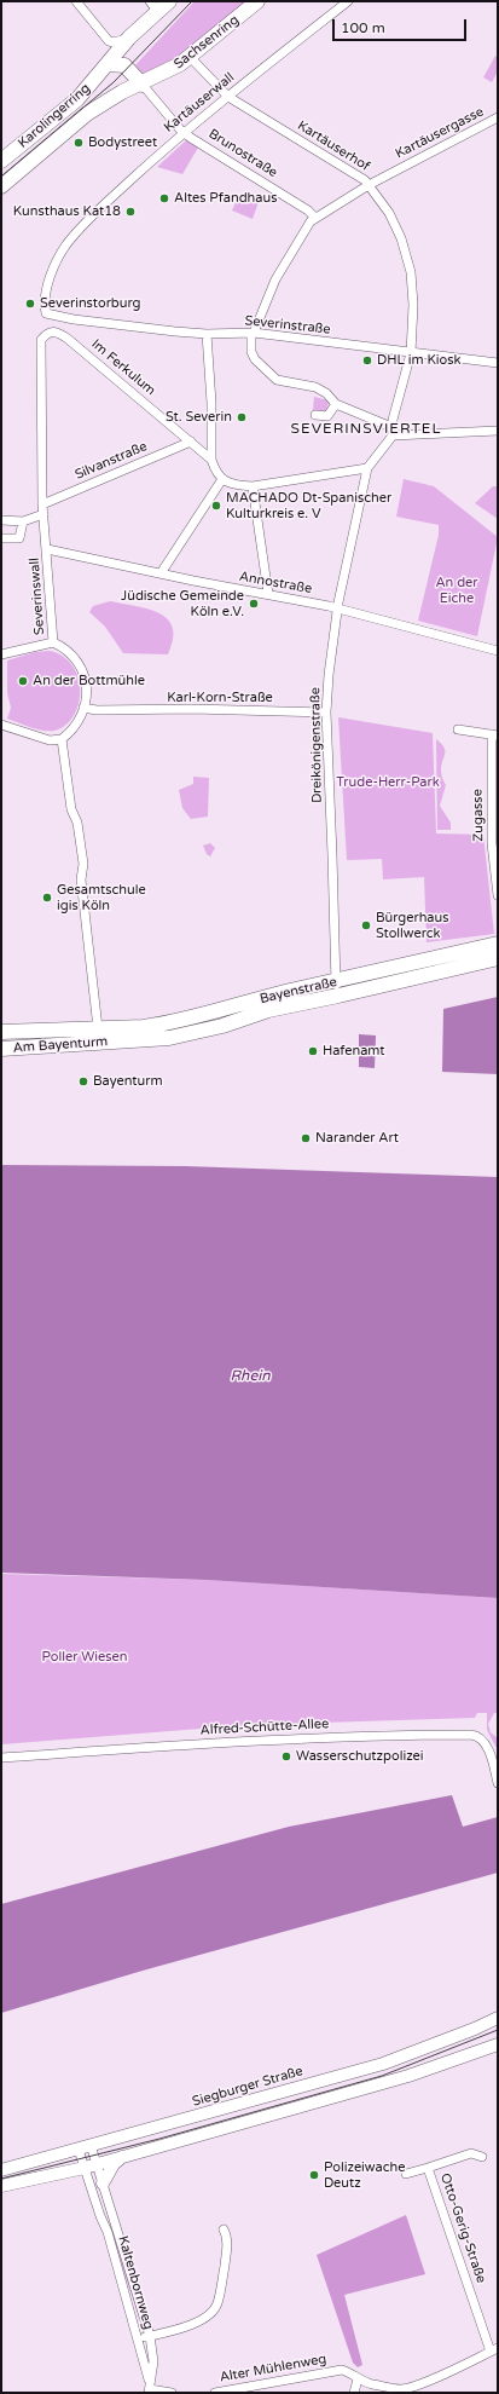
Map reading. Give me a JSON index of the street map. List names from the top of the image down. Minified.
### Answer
{"streets":{"main road":["Sachsenring","Karolingerring","Bayenstraße","Am Bayenturm","Siegburger Straße"],"street":["Kartäuserwall","Kartäusergasse","Kartäuserhof","Brunostraße","Severinstraße","Im Ferkulum","Silvanstraße","Annostraße","Severinswall","Karl-Korn-Straße","Dreikönigenstraße","Zugasse","Alfred-Schütte-Allee","Otto-Gerig-Straße","Kaltenbornweg","Alter Mühlenweg"]},"crossings":[["Sachsenring","Karolingerring"],["Sachsenring","Kartäuserhof"],["Sachsenring","Brunostraße"],["Kartäuserwall","Kartäuserhof"],["Kartäuserwall","Brunostraße"],["Kartäuserwall","Severinstraße"],["Kartäusergasse","Kartäuserhof"],["Kartäusergasse","Brunostraße"],["Kartäusergasse","Severinstraße"],["Kartäuserhof","Severinstraße"],["Im Ferkulum","Silvanstraße"],["Im Ferkulum","Severinswall"],["Silvanstraße","Severinswall"],["Annostraße","Severinswall"],["Annostraße","Dreikönigenstraße"],["Severinswall","Karl-Korn-Straße"],["Karl-Korn-Straße","Dreikönigenstraße"],["Dreikönigenstraße","Bayenstraße"],["Bayenstraße","Am Bayenturm"],["Siegburger Straße","Kaltenbornweg"],["Otto-Gerig-Straße","Alter Mühlenweg"]],"districts":["SEVERINSVIERTEL"],"water":["Rhein"],"parks":["An der Eiche","Trude-Herr-Park","Poller Wiesen"],"places":["Bodystreet","Altes Pfandhaus","Kunsthaus Kat18","Severinstorburg","DHL im Kiosk","St. Severin","MACHADO Dt-Spanischer Kulturkreis e. V","Jüdische Gemeinde Köln e.V.","An der Bottmühle","Gesamtschule igis Köln","Bürgerhaus Stollwerck","Hafenamt","Bayenturm","Narander Art","Wasserschutzpolizei","Polizeiwache Deutz"],"scale_bar":"100 m"}
